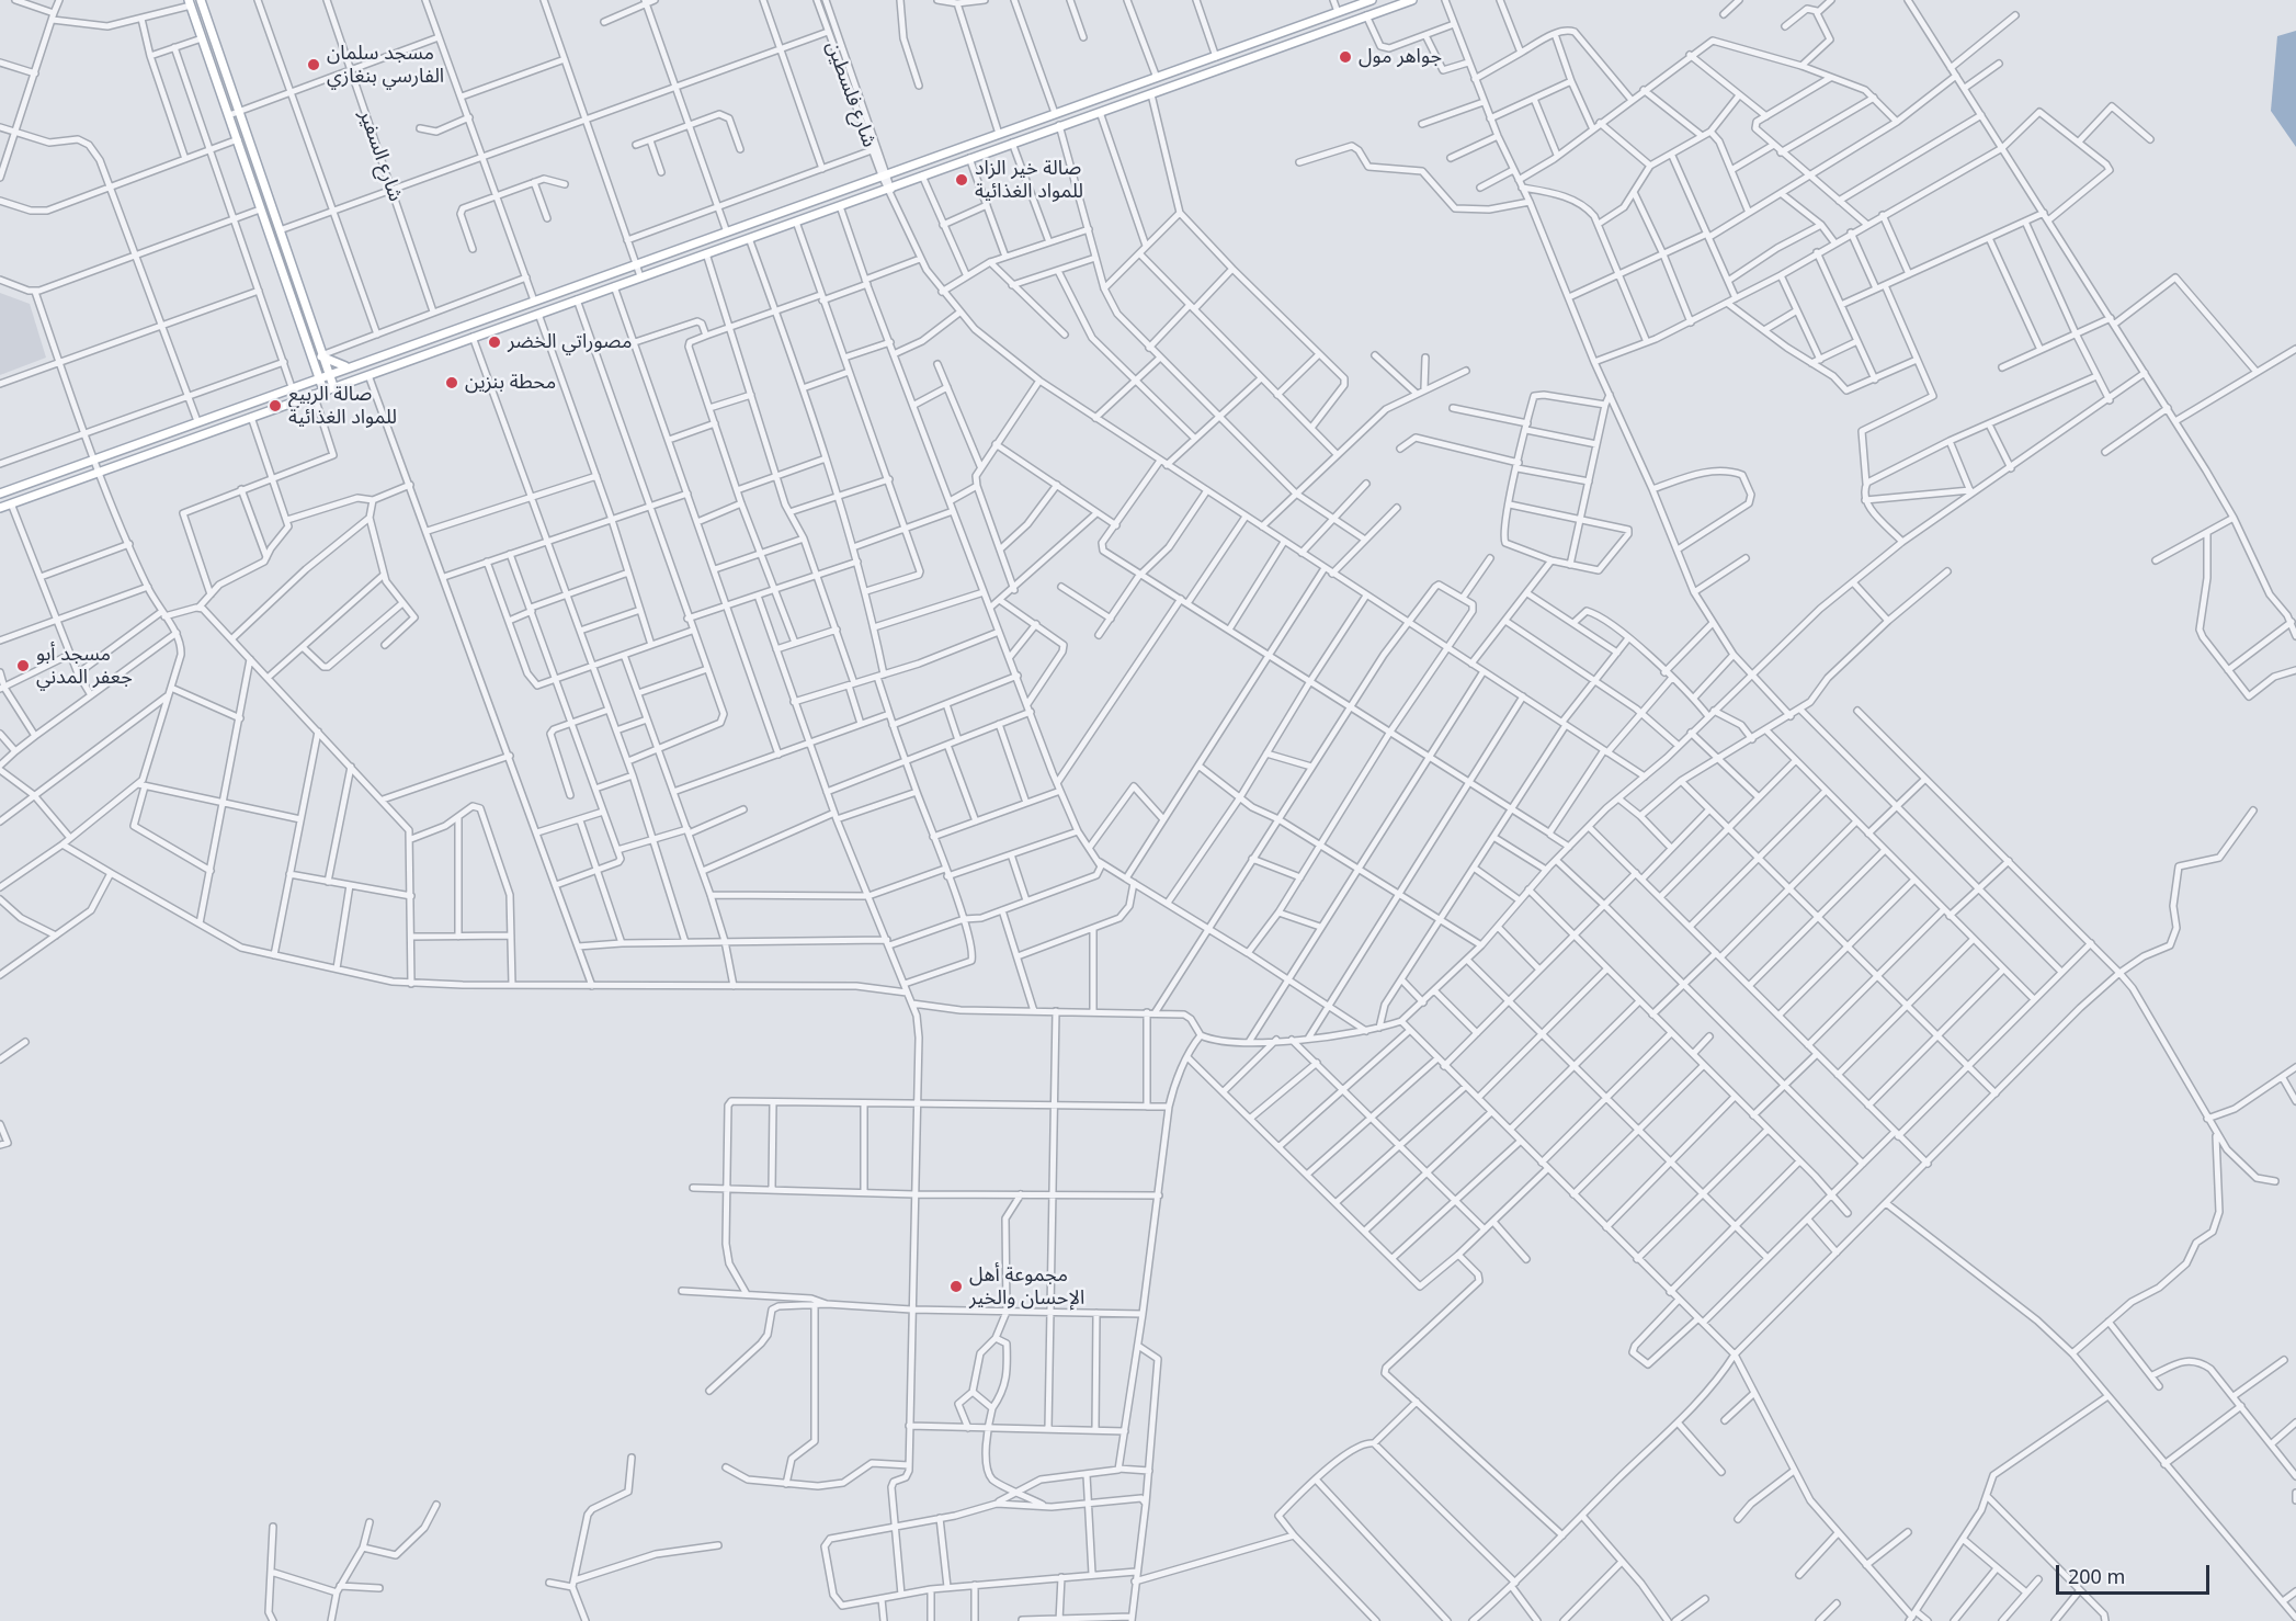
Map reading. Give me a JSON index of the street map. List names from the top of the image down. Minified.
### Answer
{"streets":{"street":["شارع فلسطين","شارع السفير"]},"places":["جواهر مول","مسجد سلمان الفارسي بنغازي","صالة خير الزاد للمواد الغذائية","مصوراتي الخضر","محطة بنزين","صالة الربيع للمواد الغذائية","مسجد أبو جعفر المدني","مجموعة أهل الإحسان والخير"],"scale_bar":"200 m"}
